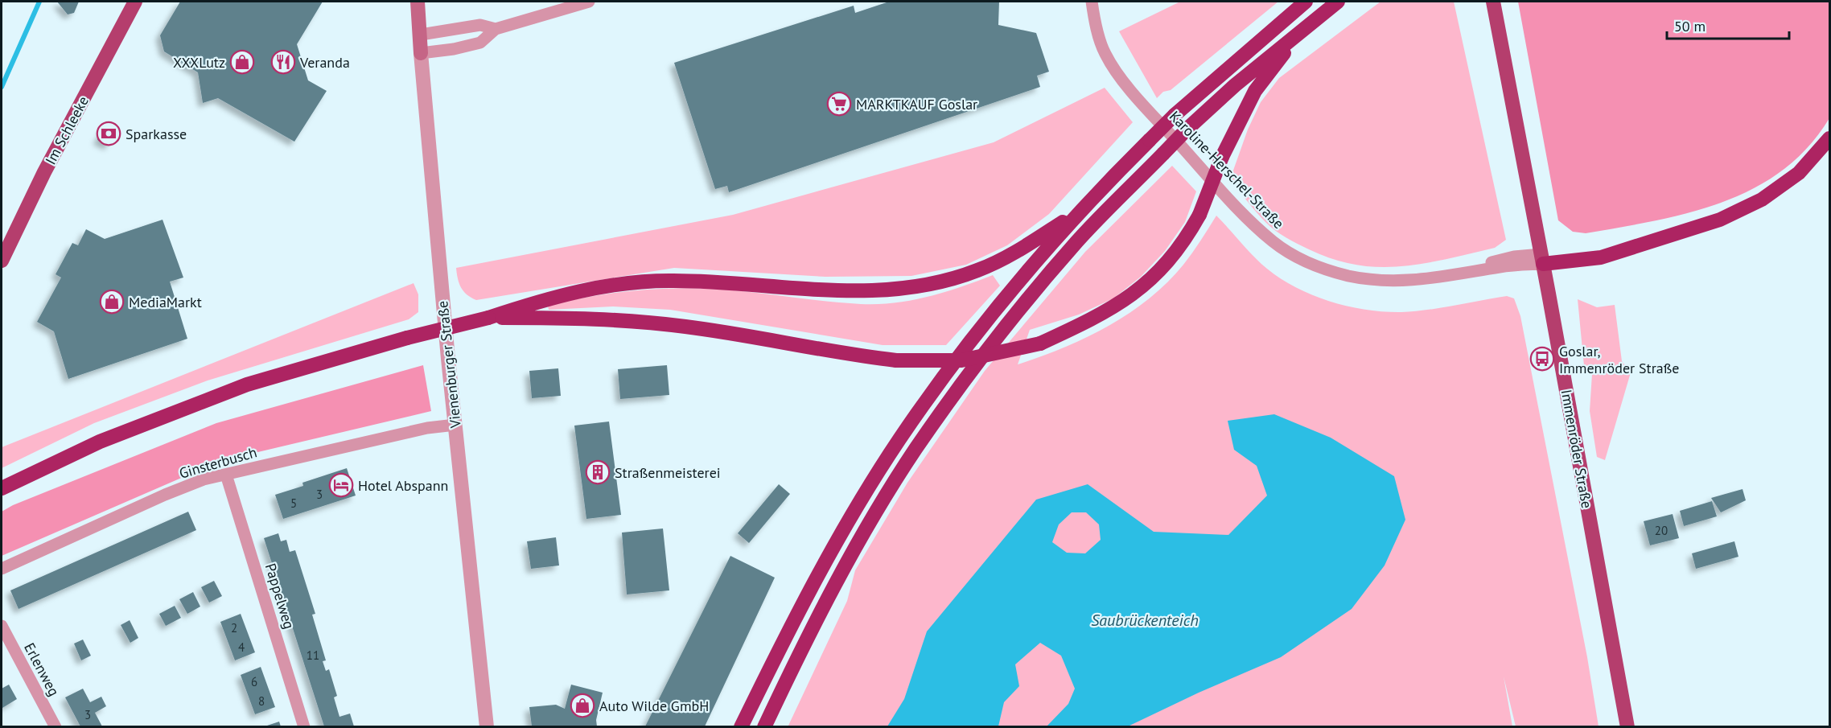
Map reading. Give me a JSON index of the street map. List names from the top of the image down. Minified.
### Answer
{"streets":{"main road":["Im Schleeke","Vienenburger Straße","Immenröder Straße"],"street":["Karoline-Herschel-Straße","Ginsterbusch","Pappelweg","Erlenweg"]},"crossings":[["Karoline-Herschel-Straße","Immenröder Straße"],["Vienenburger Straße","Ginsterbusch"],["Ginsterbusch","Pappelweg"]],"water":["Saubrückenteich"],"places":{"shop":["XXXLutz","MediaMarkt","Auto Wilde GmbH"],"restaurant":["Veranda"],"supermarket":["MARKTKAUF Goslar"],"bank":["Sparkasse"],"bus stop":["Goslar, Immenröder Straße"],"building":["Straßenmeisterei"],"hotel":["Hotel Abspann"]},"house_numbers":["3","5","20","2","4","11","6","8","3"],"scale_bar":"50 m"}
